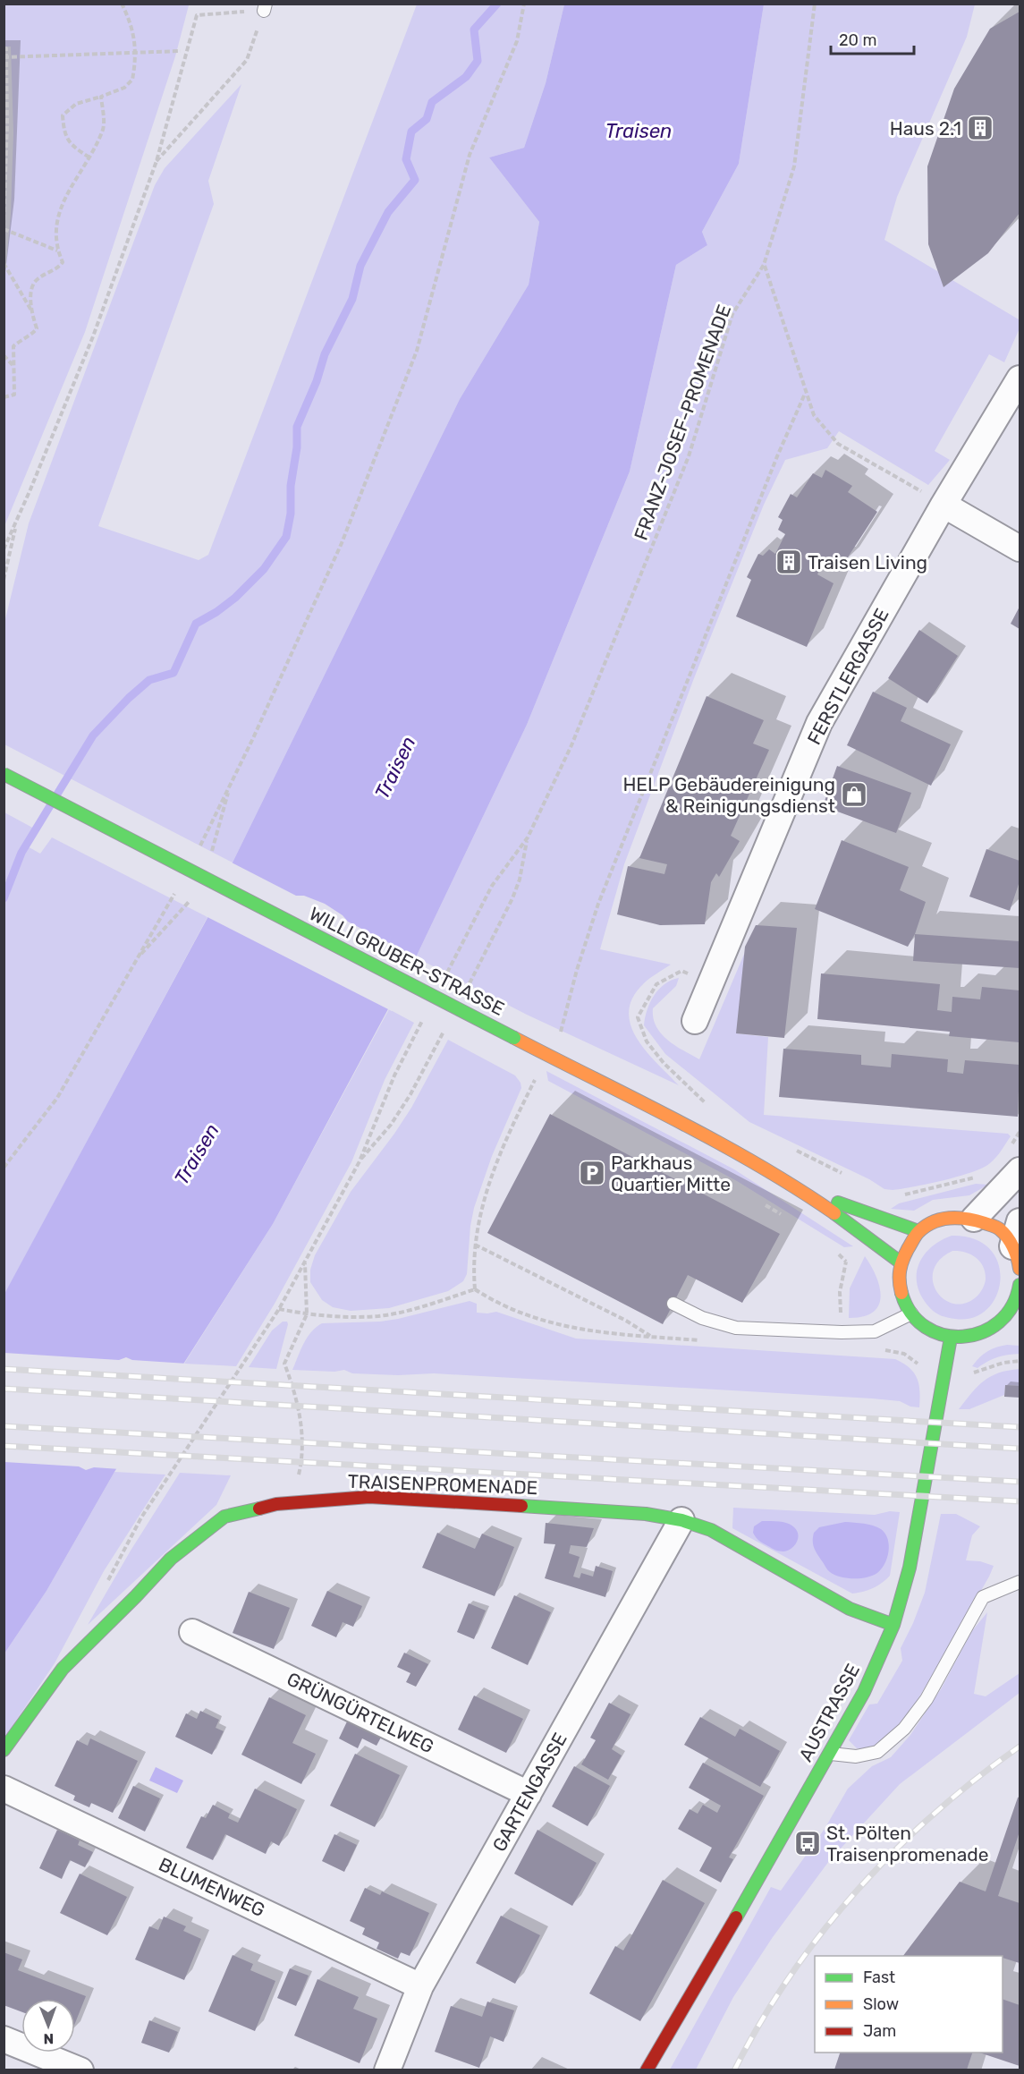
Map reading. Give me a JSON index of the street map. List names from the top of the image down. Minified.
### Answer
{"streets":{"street":["FERSTLERGASSE","WILLI GRUBER-STRASSE","TRAISENPROMENADE","GRÜNGÜRTELWEG","AUSTRASSE","GARTENGASSE","BLUMENWEG"],"path":["FRANZ-JOSEF-PROMENADE"]},"crossings":[["TRAISENPROMENADE","AUSTRASSE"],["TRAISENPROMENADE","GARTENGASSE"],["GRÜNGÜRTELWEG","GARTENGASSE"],["GARTENGASSE","BLUMENWEG"]],"water":["Traisen"],"places":{"building":["Haus 2.1","Traisen Living"],"shop":["HELP Gebäudereinigung & Reinigungsdienst"],"parking":["Parkhaus Quartier Mitte"],"bus stop":["St. Pölten Traisenpromenade"]},"legend":["Fast","Slow","Jam"],"scale_bar":"20 m","north":"bottom"}
